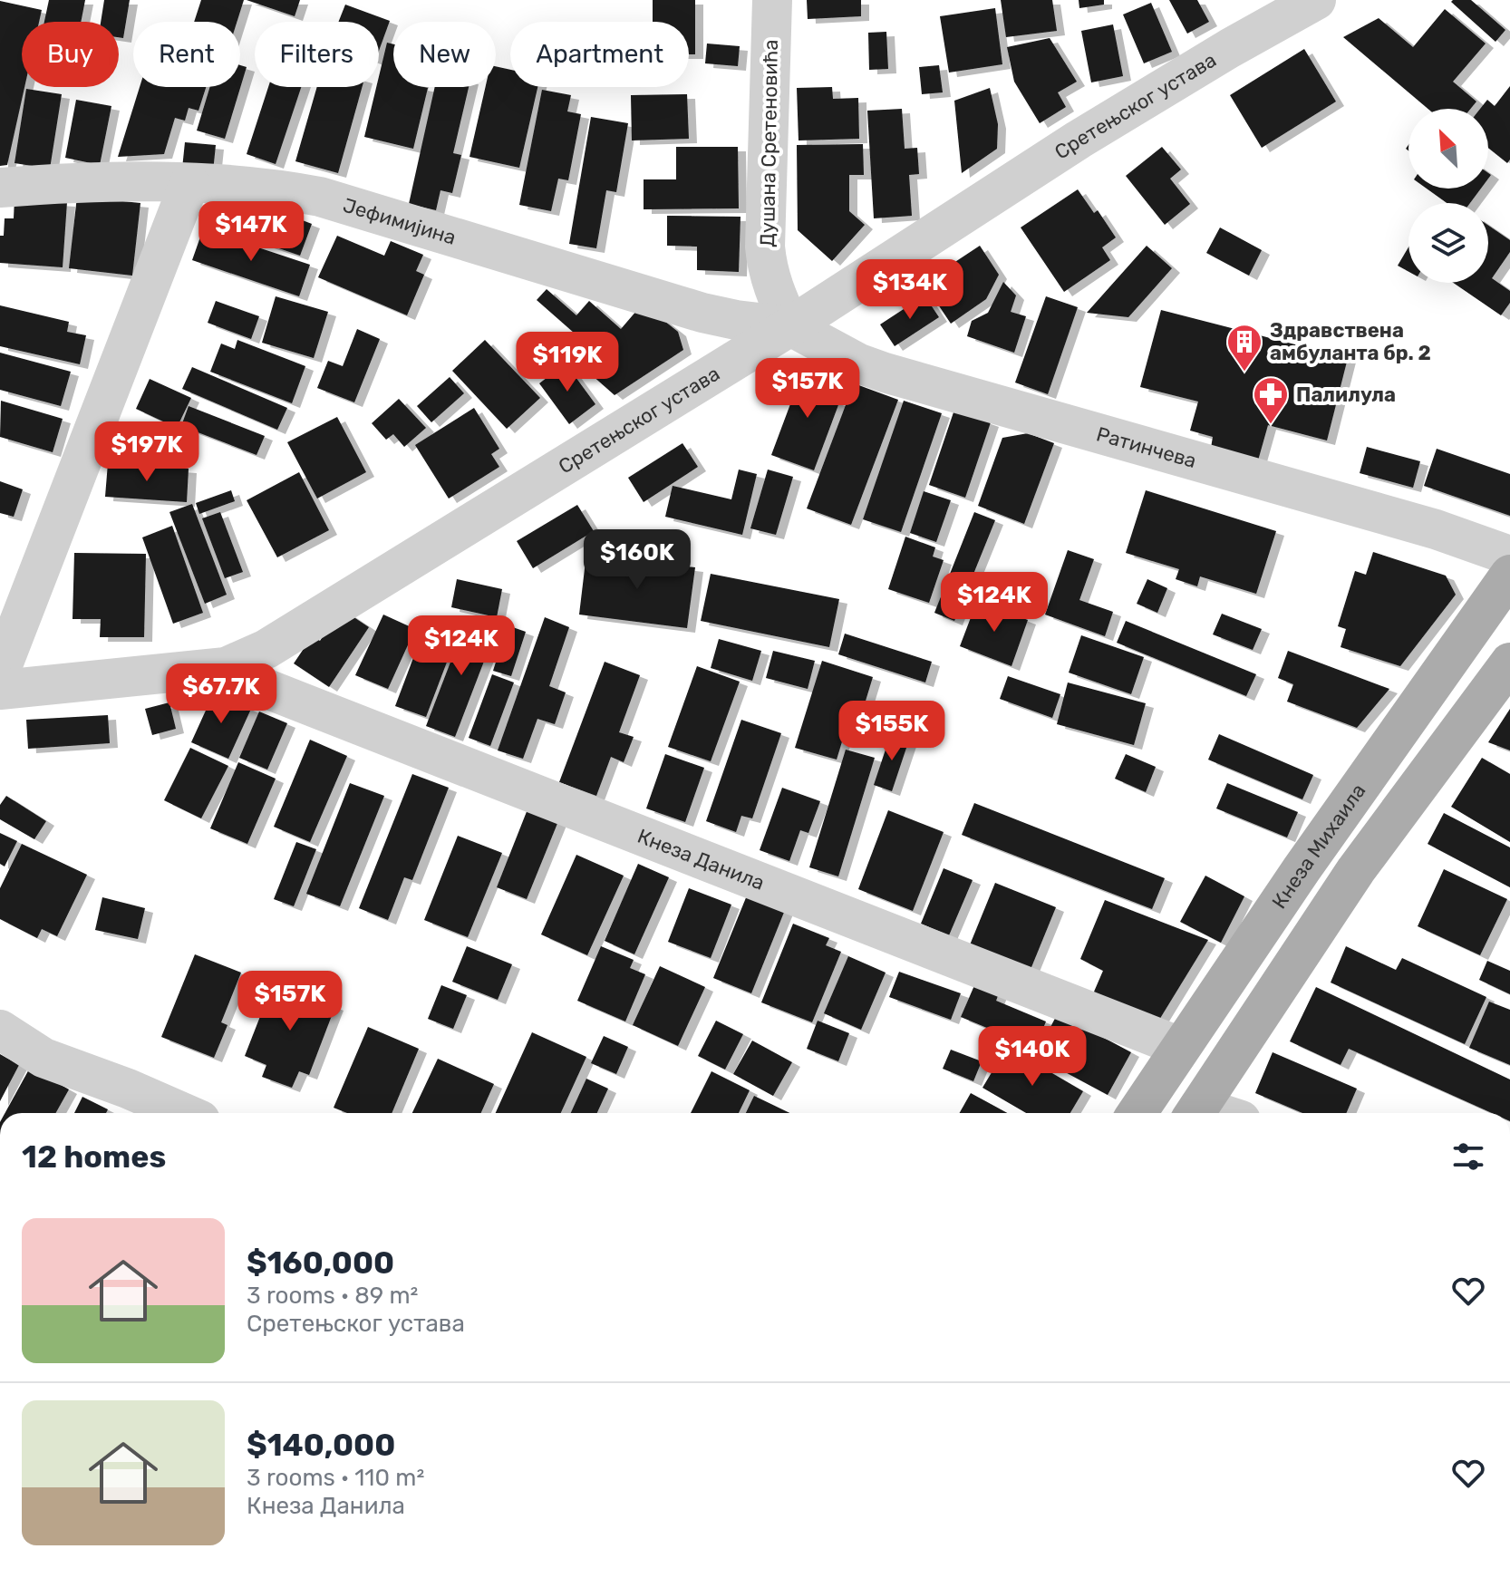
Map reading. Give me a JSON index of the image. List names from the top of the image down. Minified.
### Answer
{"streets":{"main road":["Кнеза Михаила"],"street":["Сретењског устава","Душана Сретеновића","Јефимијина","Ратинчева","Кнеза Данила"]},"crossings":[["Сретењског устава","Душана Сретеновића"],["Сретењског устава","Јефимијина"],["Сретењског устава","Ратинчева"],["Сретењског устава","Кнеза Данила"],["Душана Сретеновића","Јефимијина"],["Душана Сретеновића","Ратинчева"],["Јефимијина","Ратинчева"],["Кнеза Михаила","Кнеза Данила"]],"places":{"building":["Здравствена амбуланта бр. 2"],"pharmacy":["Палилула"]},"north":"top left","page":{"chip":["Buy","Rent","Filters","New","Apartment"],"price":["$147K","$134K","$119K","$157K","$197K","$160K","$124K","$124K","$67.7K","$155K","$157K","$140K"],"heading":"12 homes","list":[{"name":"$160,000","note":"3 rooms · 89 m² · Сретењског устава"},{"name":"$140,000","note":"3 rooms · 110 m² · Кнеза Данила"}]}}
